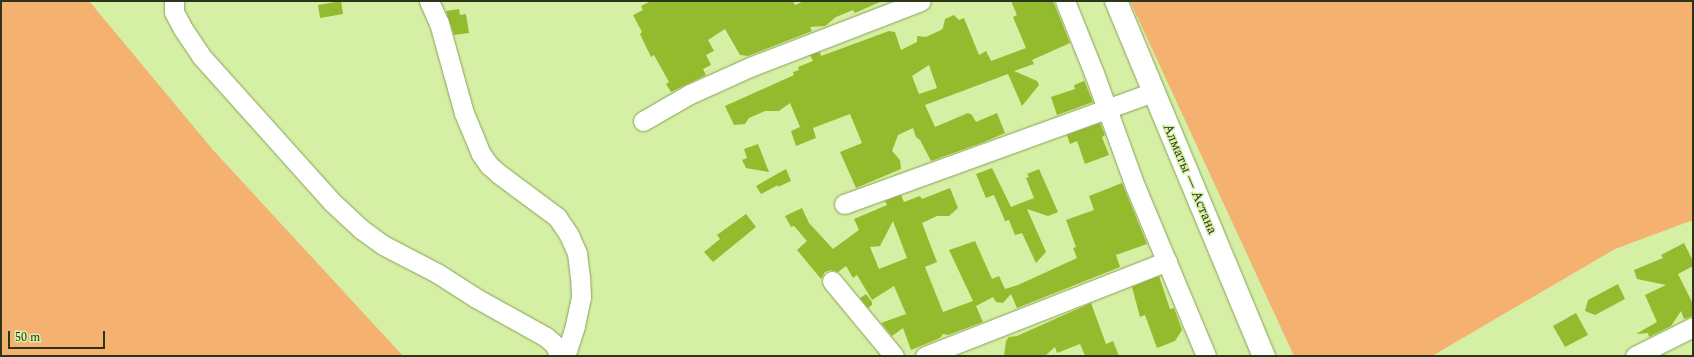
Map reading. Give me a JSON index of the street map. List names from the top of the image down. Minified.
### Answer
{"streets":{"highway":["Алматы — Астана"]},"scale_bar":"50 m"}
